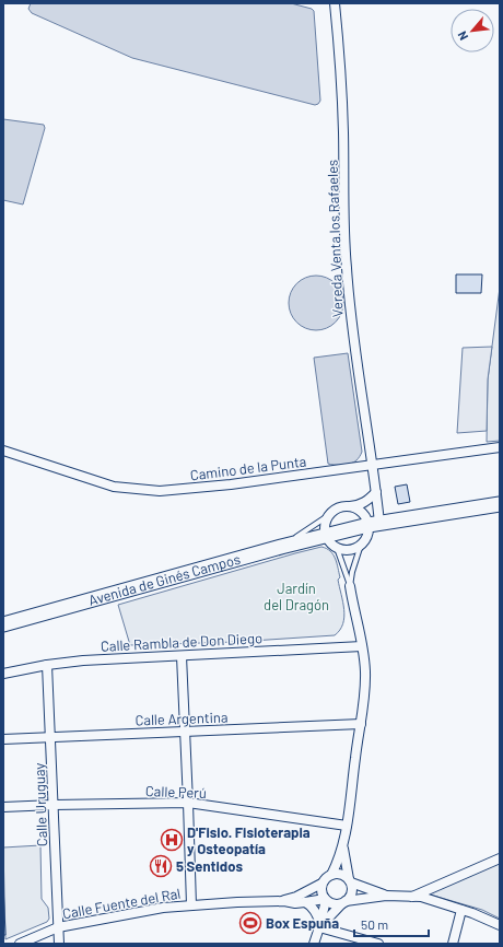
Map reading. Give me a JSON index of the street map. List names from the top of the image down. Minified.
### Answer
{"streets":{"main road":["Avenida de Ginés Campos"],"street":["Vereda Venta los Rafaeles","Camino de la Punta","Calle Rambla de Don Diego","Calle Argentina","Calle Perú","Calle Uruguay","Calle Fuente del Ral"]},"crossings":[["Vereda Venta los Rafaeles","Camino de la Punta"],["Vereda Venta los Rafaeles","Avenida de Ginés Campos"],["Calle Rambla de Don Diego","Calle Uruguay"],["Calle Argentina","Calle Uruguay"],["Calle Perú","Calle Uruguay"],["Calle Uruguay","Calle Fuente del Ral"]],"parks":["Jardín del Dragón"],"places":{"hospital":["D'Fisio. Fisioterapia y Osteopatía"],"restaurant":["5 Sentidos"],"sports":["Box Espuña"]},"scale_bar":"50 m","north":"bottom left"}
